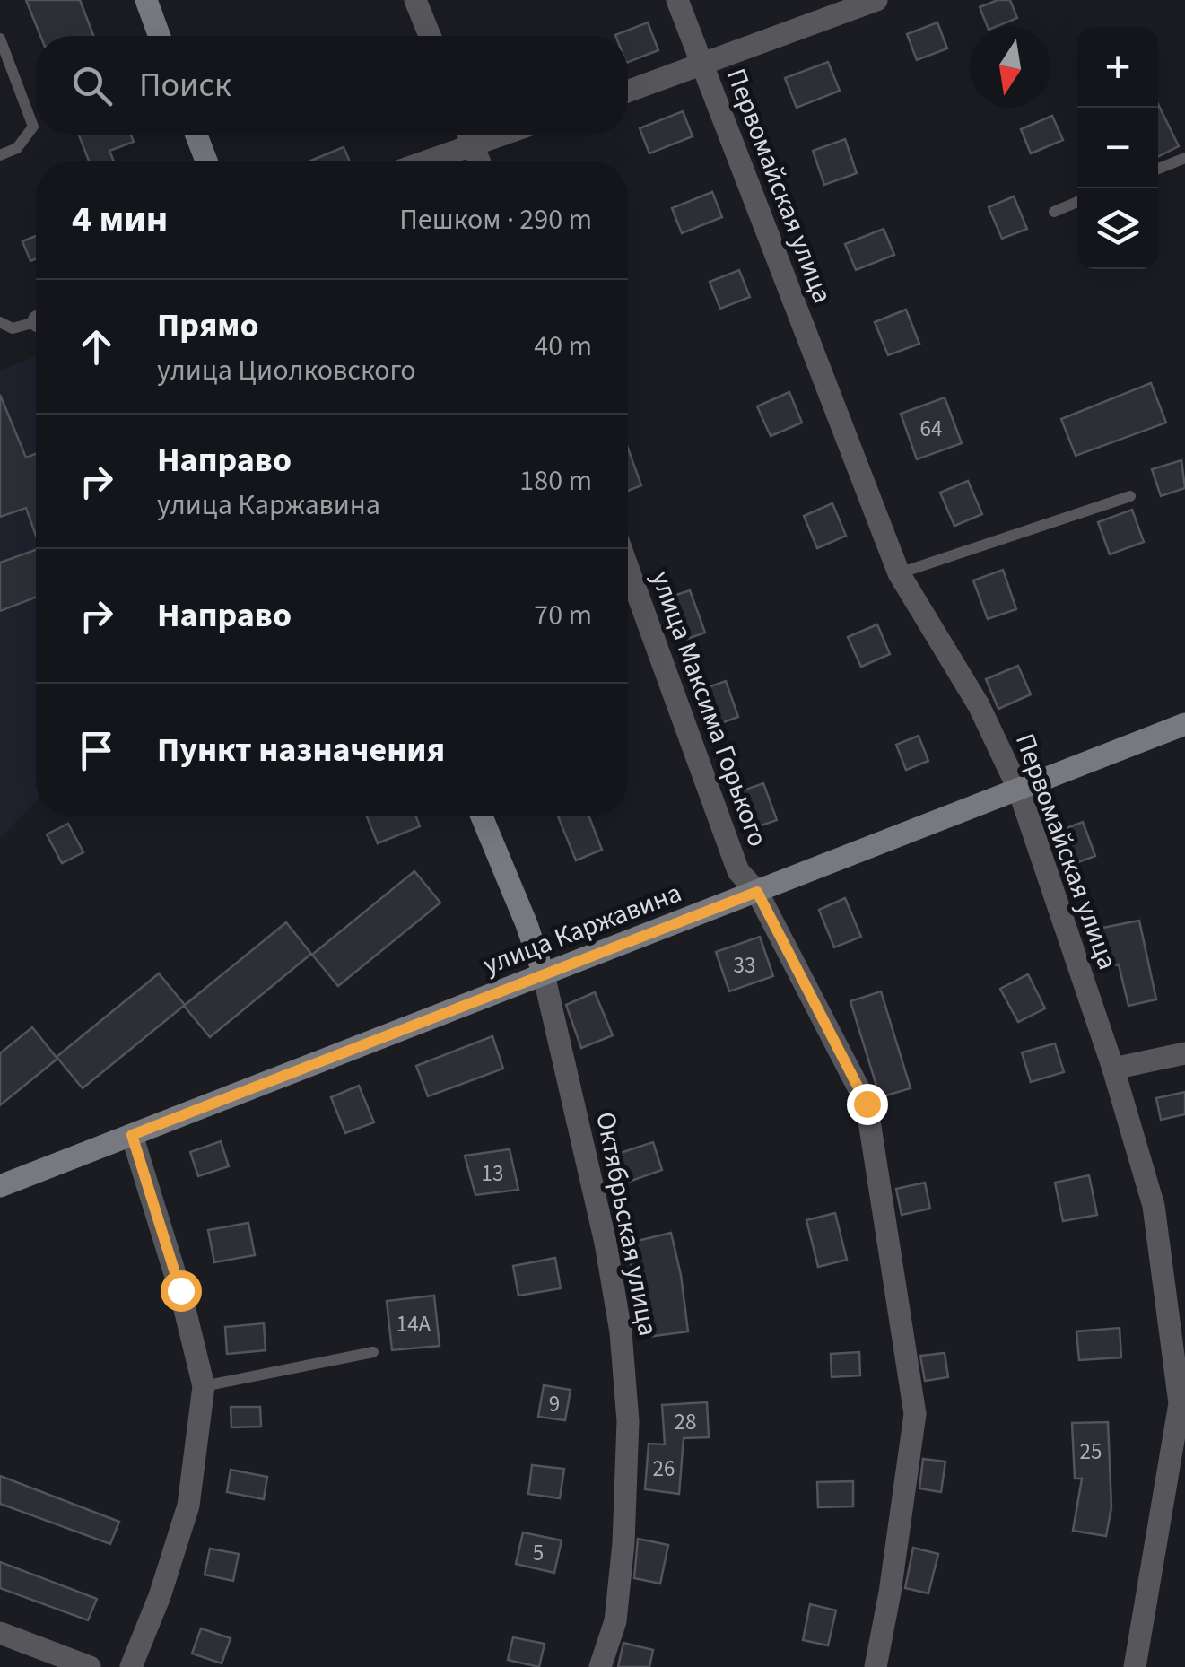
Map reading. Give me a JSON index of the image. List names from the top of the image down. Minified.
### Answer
{"streets":{"street":["Первомайская улица","улица Максима Горького","улица Каржавина","Октябрьская улица"]},"crossings":[["Первомайская улица","улица Каржавина"],["улица Максима Горького","улица Каржавина"],["улица Каржавина","Октябрьская улица"]],"house_numbers":["64","33","13","14А","9","28","25","26","5"],"north":"bottom","page":{"map_buttons":["+","−"],"search":"Поиск","heading":["4 мин","Пешком · 290 m"],"list":[["Прямо","улица Циолковского","40 m"],["Направо","улица Каржавина","180 m"],["Направо","70 m"],"Пункт назначения"]}}
